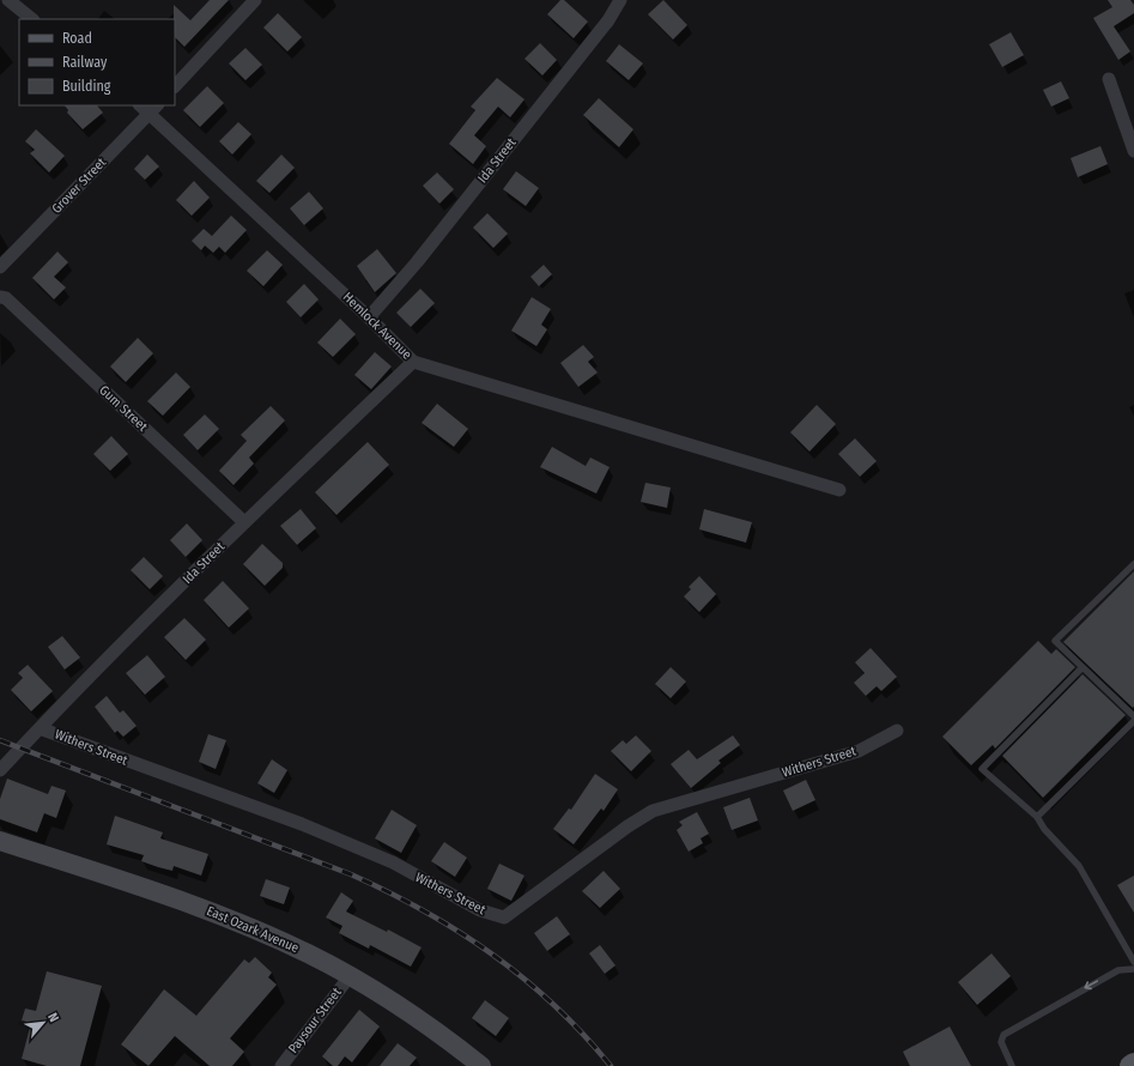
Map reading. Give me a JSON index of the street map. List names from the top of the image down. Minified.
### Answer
{"streets":{"main road":["East Ozark Avenue"],"street":["Ida Street","Grover Street","Hemlock Avenue","Gum Street","Withers Street","Paysour Street"]},"crossings":[["Ida Street","Hemlock Avenue"],["Ida Street","Gum Street"],["Ida Street","Withers Street"],["Grover Street","Hemlock Avenue"],["East Ozark Avenue","Paysour Street"]],"legend":["Road","Railway","Building"],"north":"top right"}
